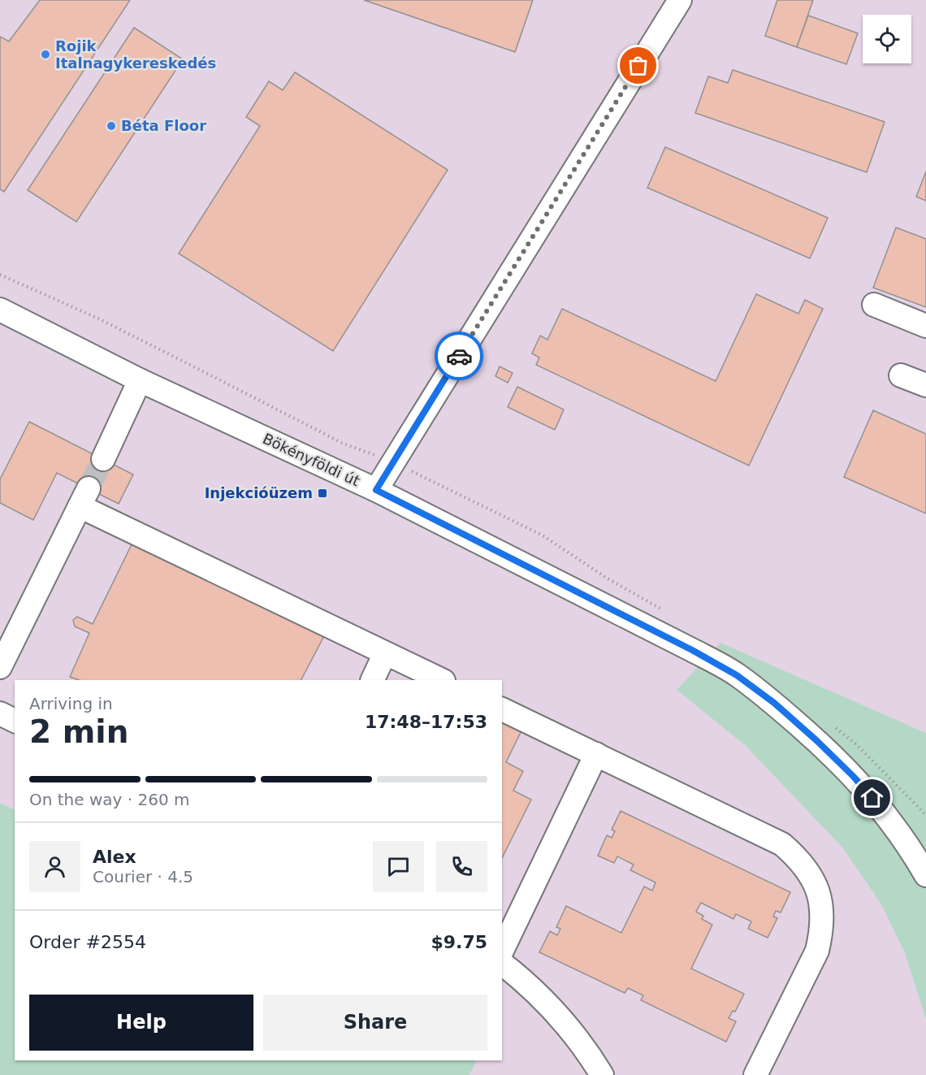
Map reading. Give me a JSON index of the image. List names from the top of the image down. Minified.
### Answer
{"streets":{"street":["Bökényföldi út"]},"places":{"other":["Rojik Italnagykereskedés","Béta Floor"],"transit":["Injekcióüzem"]},"page":{"heading":["2 min","Arriving in","17:48–17:53"],"panel":["Alex","Courier · 4.5","Order #2554","$9.75"],"bar":"On the way · 260 m","buttons":["Help","Share"]}}
